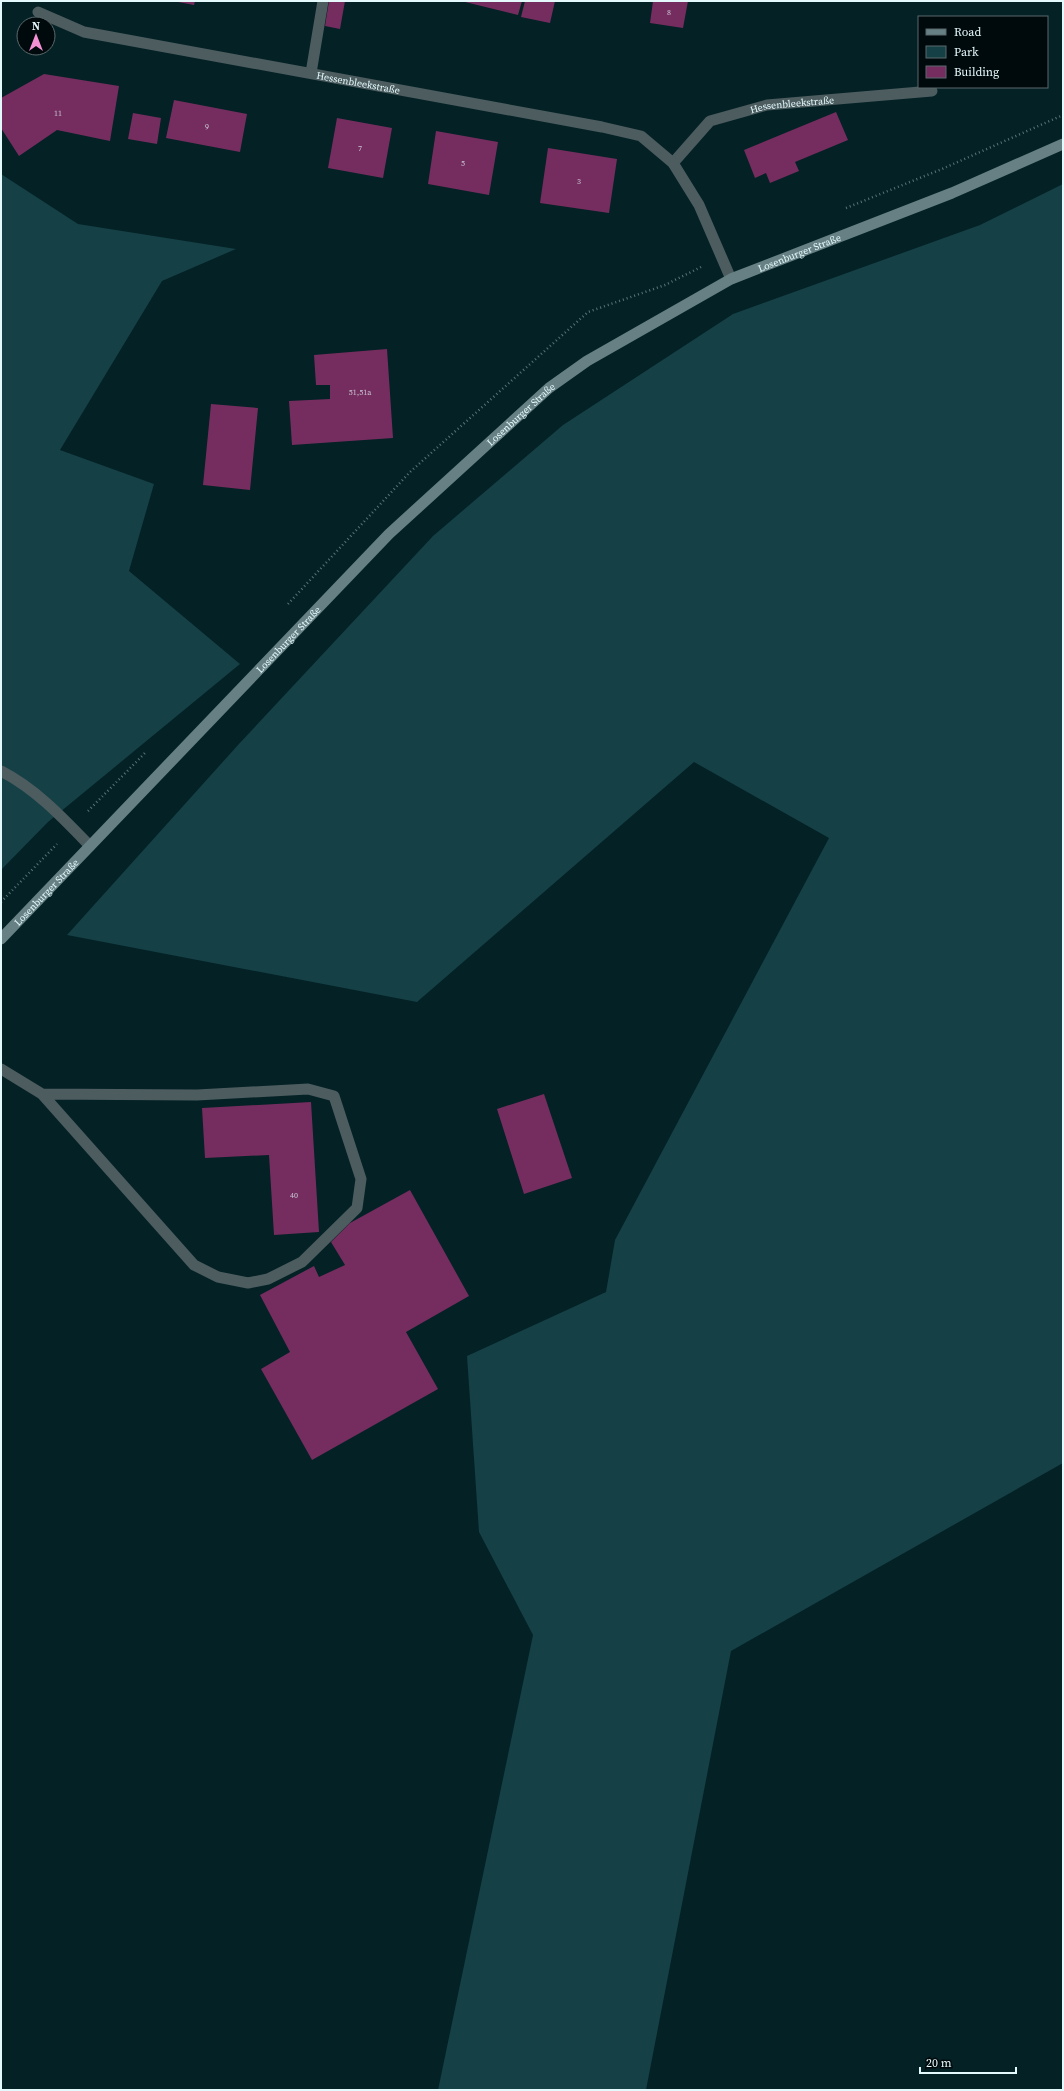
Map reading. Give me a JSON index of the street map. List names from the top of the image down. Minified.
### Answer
{"streets":{"main road":["Losenburger Straße"],"street":["Hessenbleekstraße"]},"crossings":[["Hessenbleekstraße","Losenburger Straße"]],"house_numbers":["8","11","9","7","5","3","51,51a","40"],"legend":["Road","Park","Building"],"scale_bar":"20 m","north":"top"}
